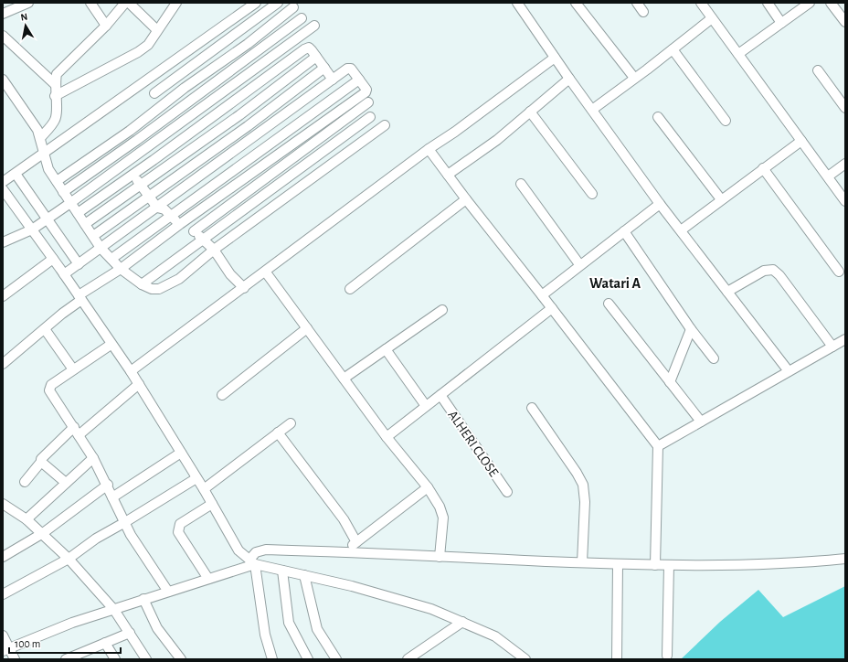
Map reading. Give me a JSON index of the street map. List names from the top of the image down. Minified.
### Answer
{"streets":{"street":["ALHERI CLOSE"]},"districts":["Watari A"],"scale_bar":"100 m","north":"top"}
